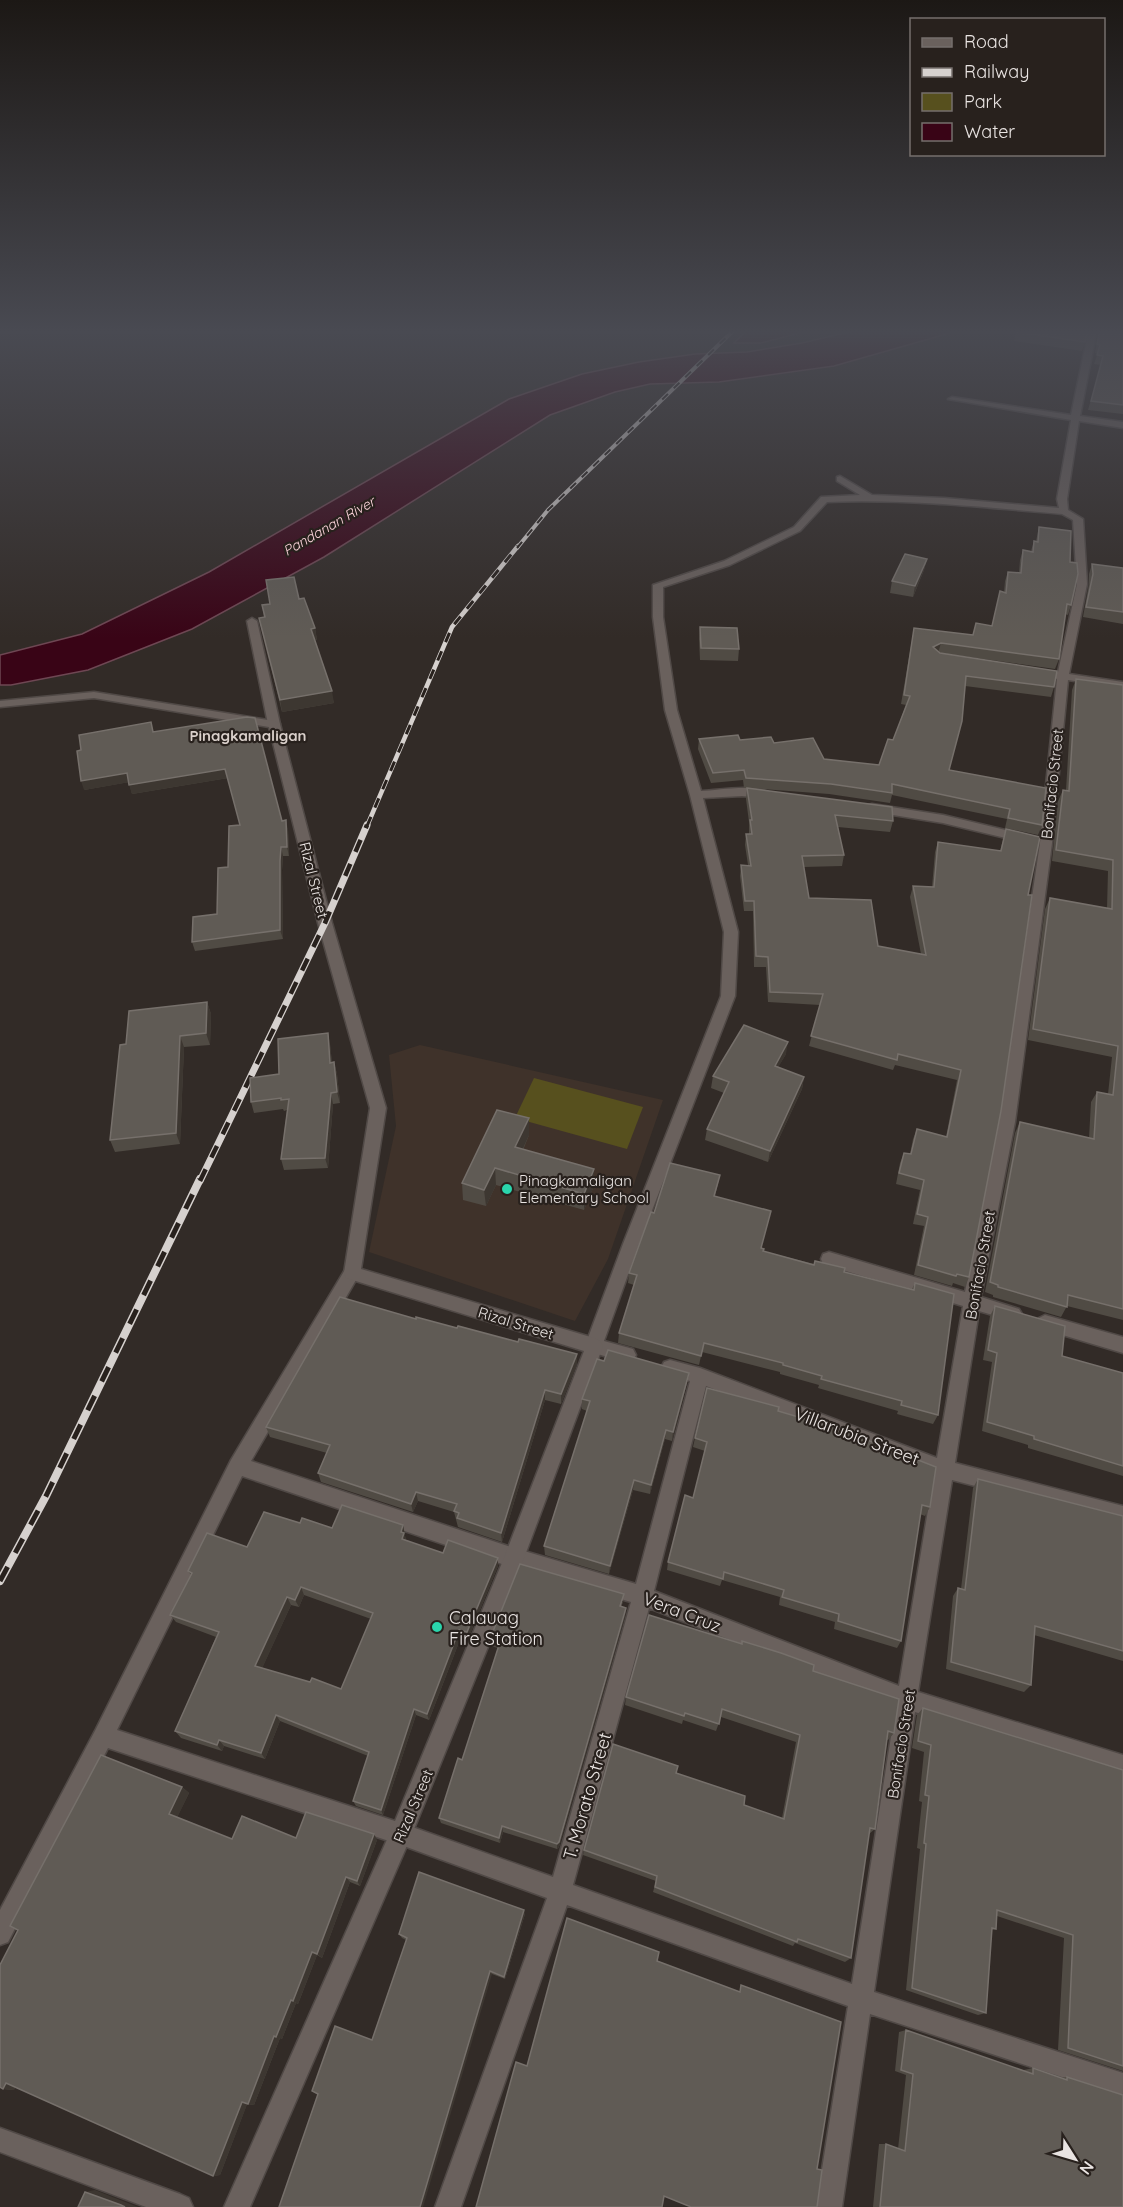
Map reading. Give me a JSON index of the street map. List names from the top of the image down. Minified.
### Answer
{"streets":{"street":["Bonifacio Street","Rizal Street","Villarubia Street","Vera Cruz","T. Morato Street"]},"crossings":[["Bonifacio Street","Villarubia Street"],["Bonifacio Street","Vera Cruz"],["Rizal Street","Villarubia Street"],["Rizal Street","Vera Cruz"],["Villarubia Street","T. Morato Street"],["Vera Cruz","T. Morato Street"]],"districts":["Pinagkamaligan"],"water":["Pandanan River"],"places":["Pinagkamaligan Elementary School","Calauag Fire Station"],"legend":["Road","Railway","Park","Water"],"north":"bottom right"}
